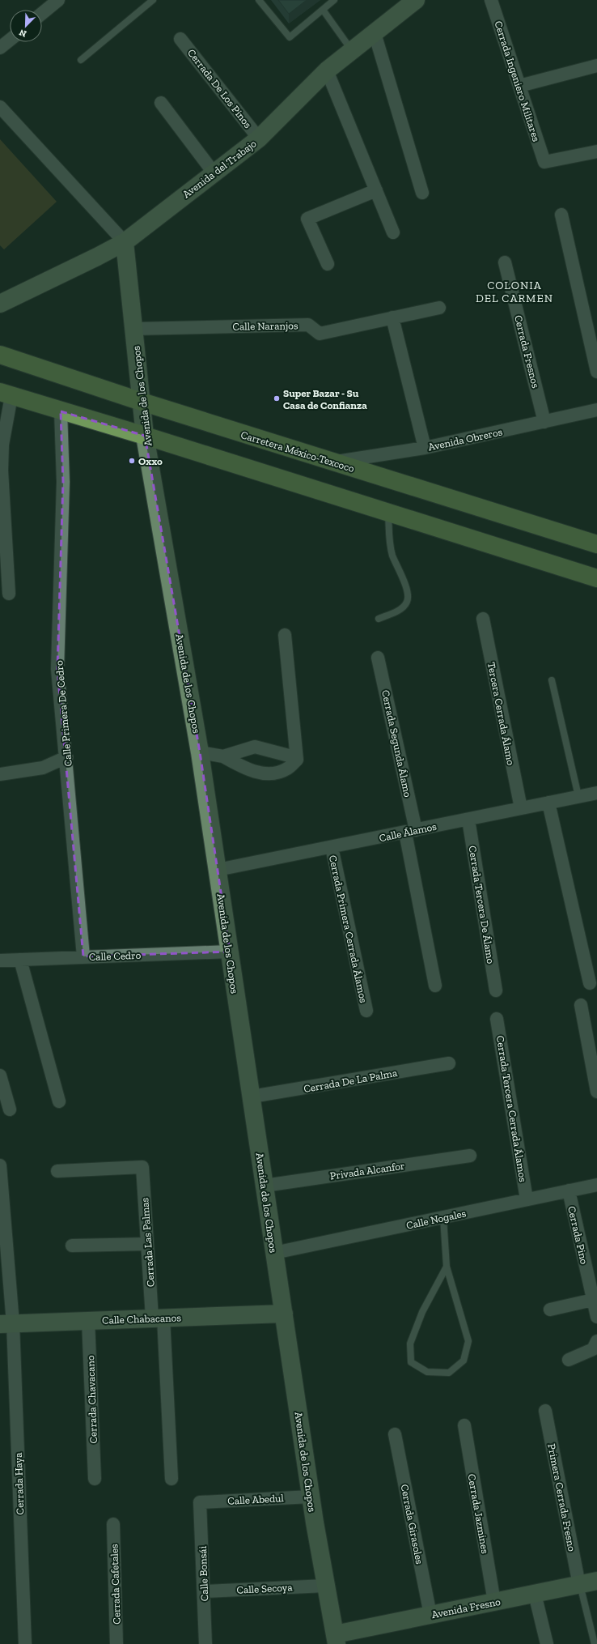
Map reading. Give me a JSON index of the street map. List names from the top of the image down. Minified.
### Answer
{"streets":{"highway":["Carretera México-Texcoco"],"street":["Cerrada Ingeniero Militares","Cerrada De Los Pinos","Avenida del Trabajo","Calle Naranjos","Cerrada Fresnos","Avenida de los Chopos","Avenida Obreros","Calle Primera De Cedro","Tercera Cerrada Álamo","Cerrada Segunda Álamo","Calle Álamos","Cerrada Tercera De Álamo","Cerrada Primera Cerrada Álamos","Calle Cedro","Cerrada De La Palma","Cerrada Tercera Cerrada Álamos","Privada Alcanfor","Calle Nogales","Cerrada Pino","Cerrada Las Palmas","Calle Chabacanos","Cerrada Chavacano","Cerrada Haya","Primera Cerrada Fresno","Calle Abedul","Cerrada Jazmines","Cerrada Girasoles","Calle Bonsái","Cerrada Cafetales","Calle Secoya","Avenida Fresno"]},"crossings":[["Cerrada De Los Pinos","Avenida del Trabajo"],["Avenida del Trabajo","Avenida de los Chopos"],["Calle Naranjos","Avenida de los Chopos"],["Cerrada Fresnos","Avenida Obreros"],["Avenida de los Chopos","Carretera México-Texcoco"],["Avenida de los Chopos","Calle Álamos"],["Avenida de los Chopos","Calle Cedro"],["Avenida de los Chopos","Cerrada De La Palma"],["Avenida de los Chopos","Privada Alcanfor"],["Avenida de los Chopos","Calle Nogales"],["Avenida de los Chopos","Calle Chabacanos"],["Avenida de los Chopos","Calle Abedul"],["Avenida de los Chopos","Calle Secoya"],["Avenida de los Chopos","Avenida Fresno"],["Avenida Obreros","Carretera México-Texcoco"],["Calle Primera De Cedro","Calle Cedro"],["Tercera Cerrada Álamo","Calle Álamos"],["Cerrada Segunda Álamo","Calle Álamos"],["Calle Álamos","Cerrada Tercera De Álamo"],["Calle Álamos","Cerrada Primera Cerrada Álamos"],["Cerrada Tercera Cerrada Álamos","Calle Nogales"],["Calle Nogales","Cerrada Pino"],["Cerrada Las Palmas","Calle Chabacanos"],["Calle Chabacanos","Cerrada Chavacano"],["Calle Chabacanos","Cerrada Haya"],["Primera Cerrada Fresno","Avenida Fresno"],["Calle Abedul","Calle Bonsái"],["Cerrada Jazmines","Avenida Fresno"],["Cerrada Girasoles","Avenida Fresno"],["Calle Bonsái","Calle Secoya"]],"districts":["COLONIA DEL CARMEN"],"places":["Super Bazar - Su Casa de Confianza","Oxxo"],"north":"bottom left"}
